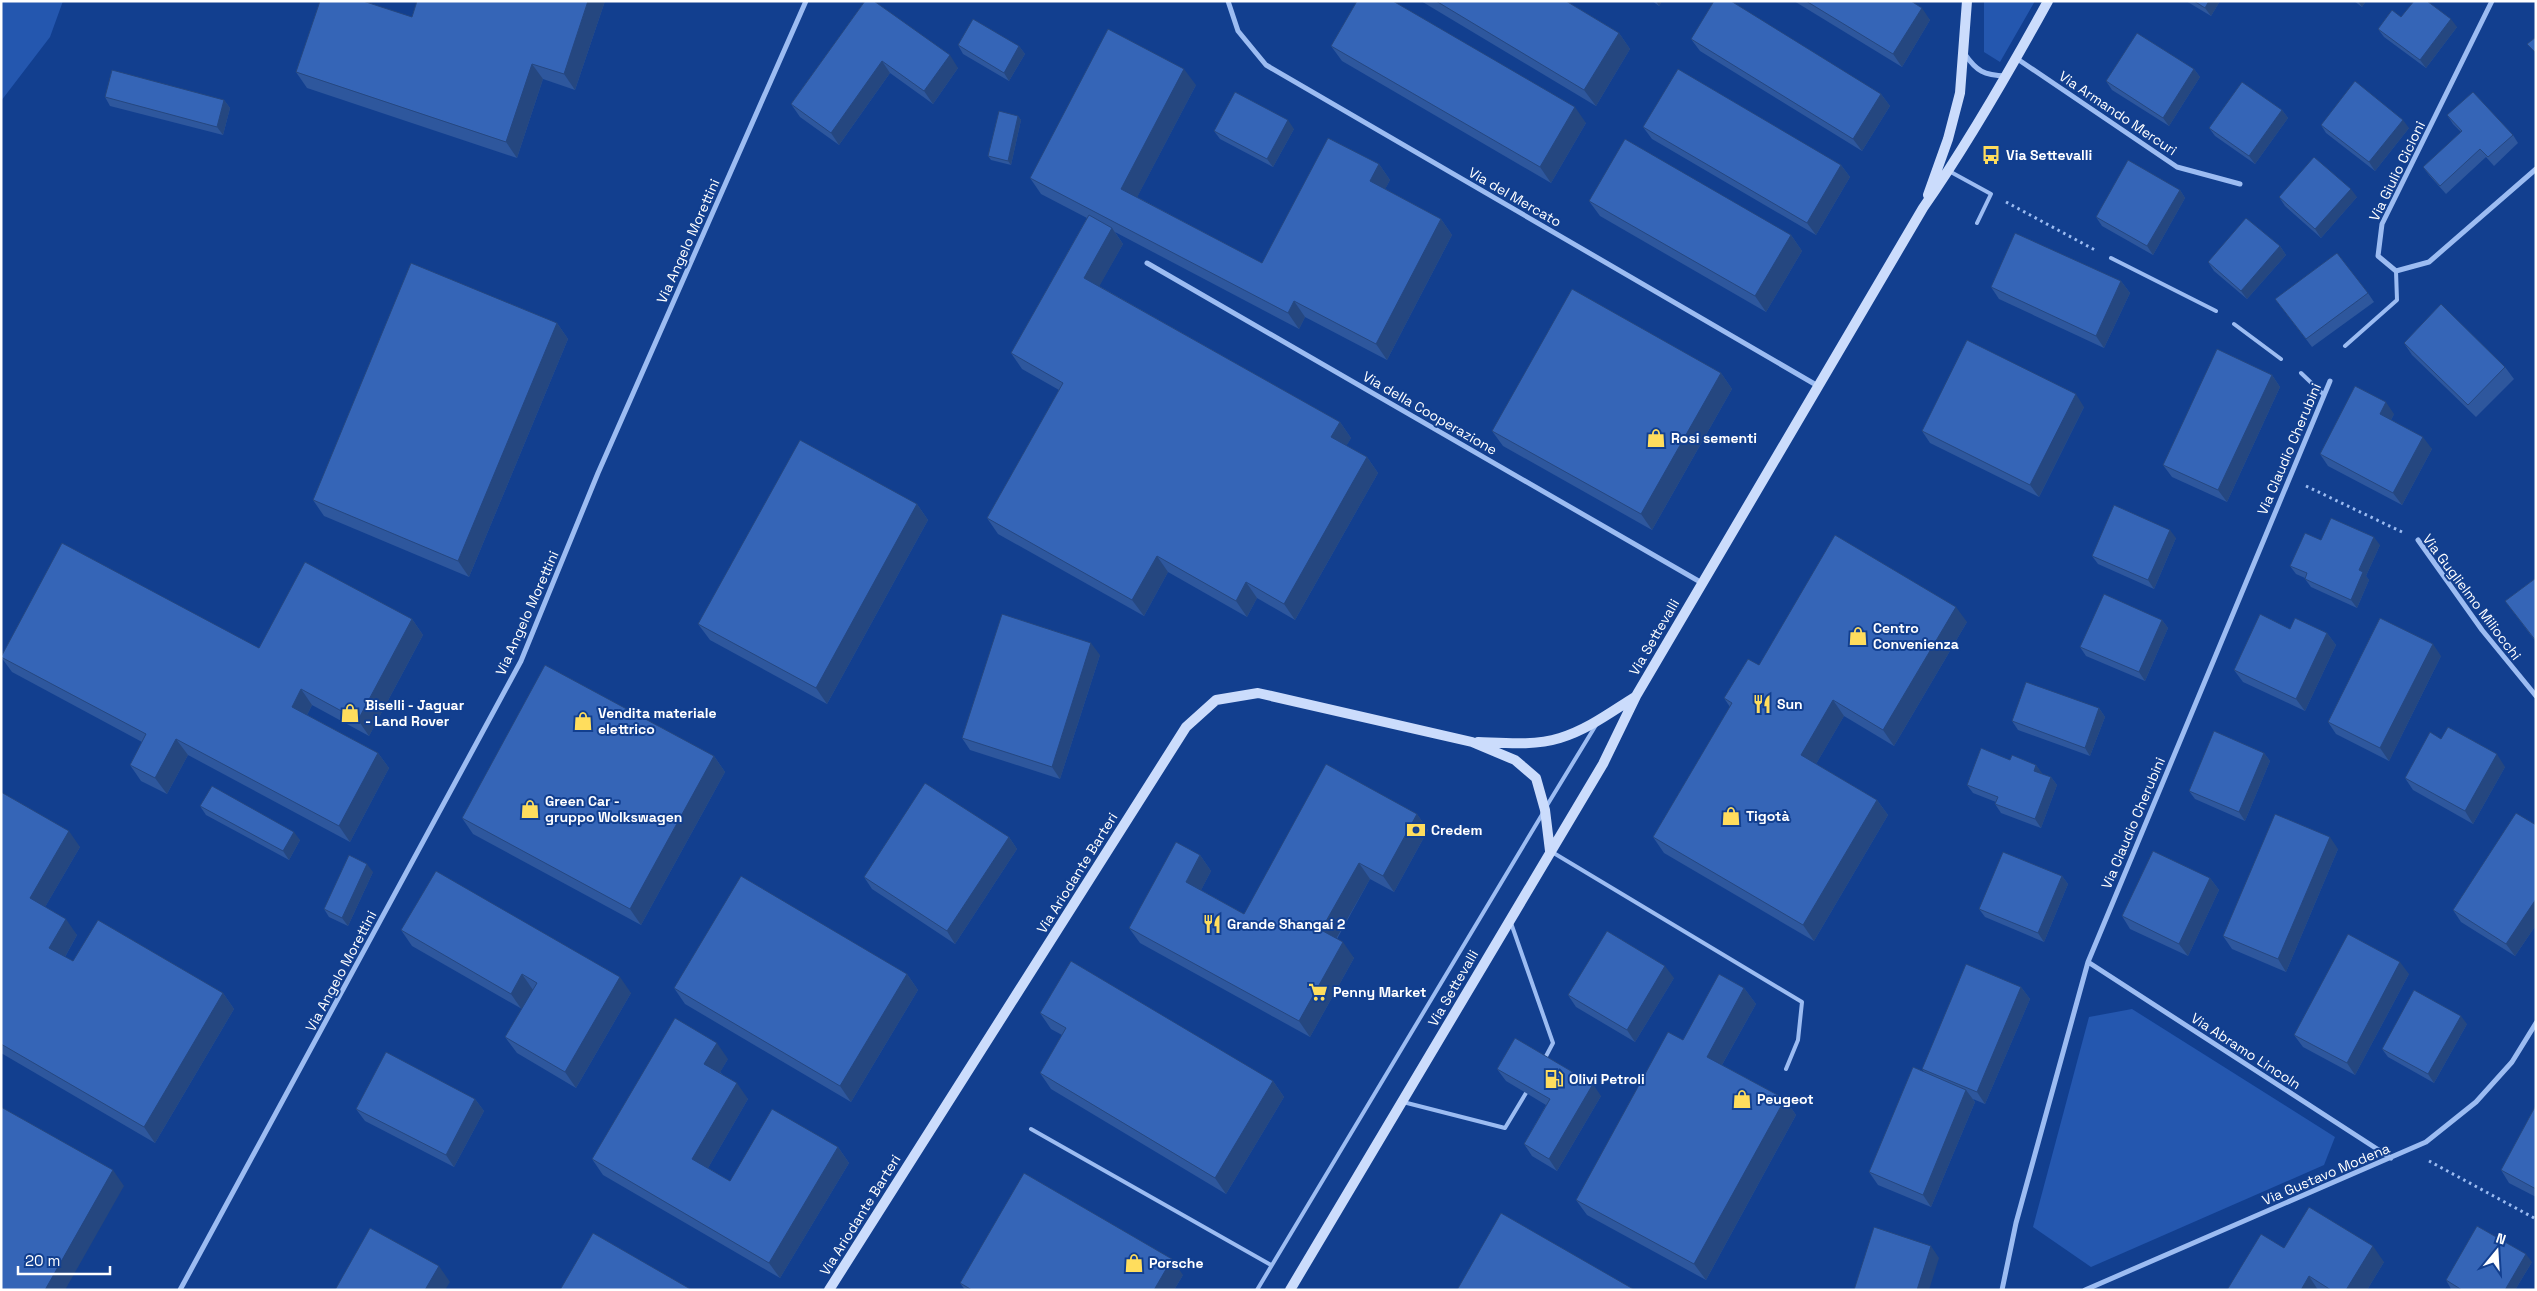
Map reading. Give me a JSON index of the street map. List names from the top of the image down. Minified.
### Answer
{"streets":{"main road":["Via Settevalli","Via Ariodante Barteri"],"street":["Via Armando Mercuri","Via Giulio Cicioni","Via del Mercato","Via Angelo Morettini","Via della Cooperazione","Via Claudio Cherubini","Via Guglielmo Miliocchi","Via Abramo Lincoln","Via Gustavo Modena"]},"crossings":[["Via Armando Mercuri","Via Settevalli"],["Via del Mercato","Via Settevalli"],["Via della Cooperazione","Via Settevalli"],["Via Claudio Cherubini","Via Abramo Lincoln"],["Via Abramo Lincoln","Via Gustavo Modena"]],"places":{"bus stop":["Via Settevalli"],"shop":["Rosi sementi","Centro Convenienza","Biselli - Jaguar - Land Rover","Vendita materiale elettrico","Green Car - gruppo Wolkswagen","Tigotà","Peugeot","Porsche"],"restaurant":["Sun","Grande Shangai 2"],"bank":["Credem"],"supermarket":["Penny Market"],"fuel station":["Olivi Petroli"]},"scale_bar":"20 m","north":"top"}
